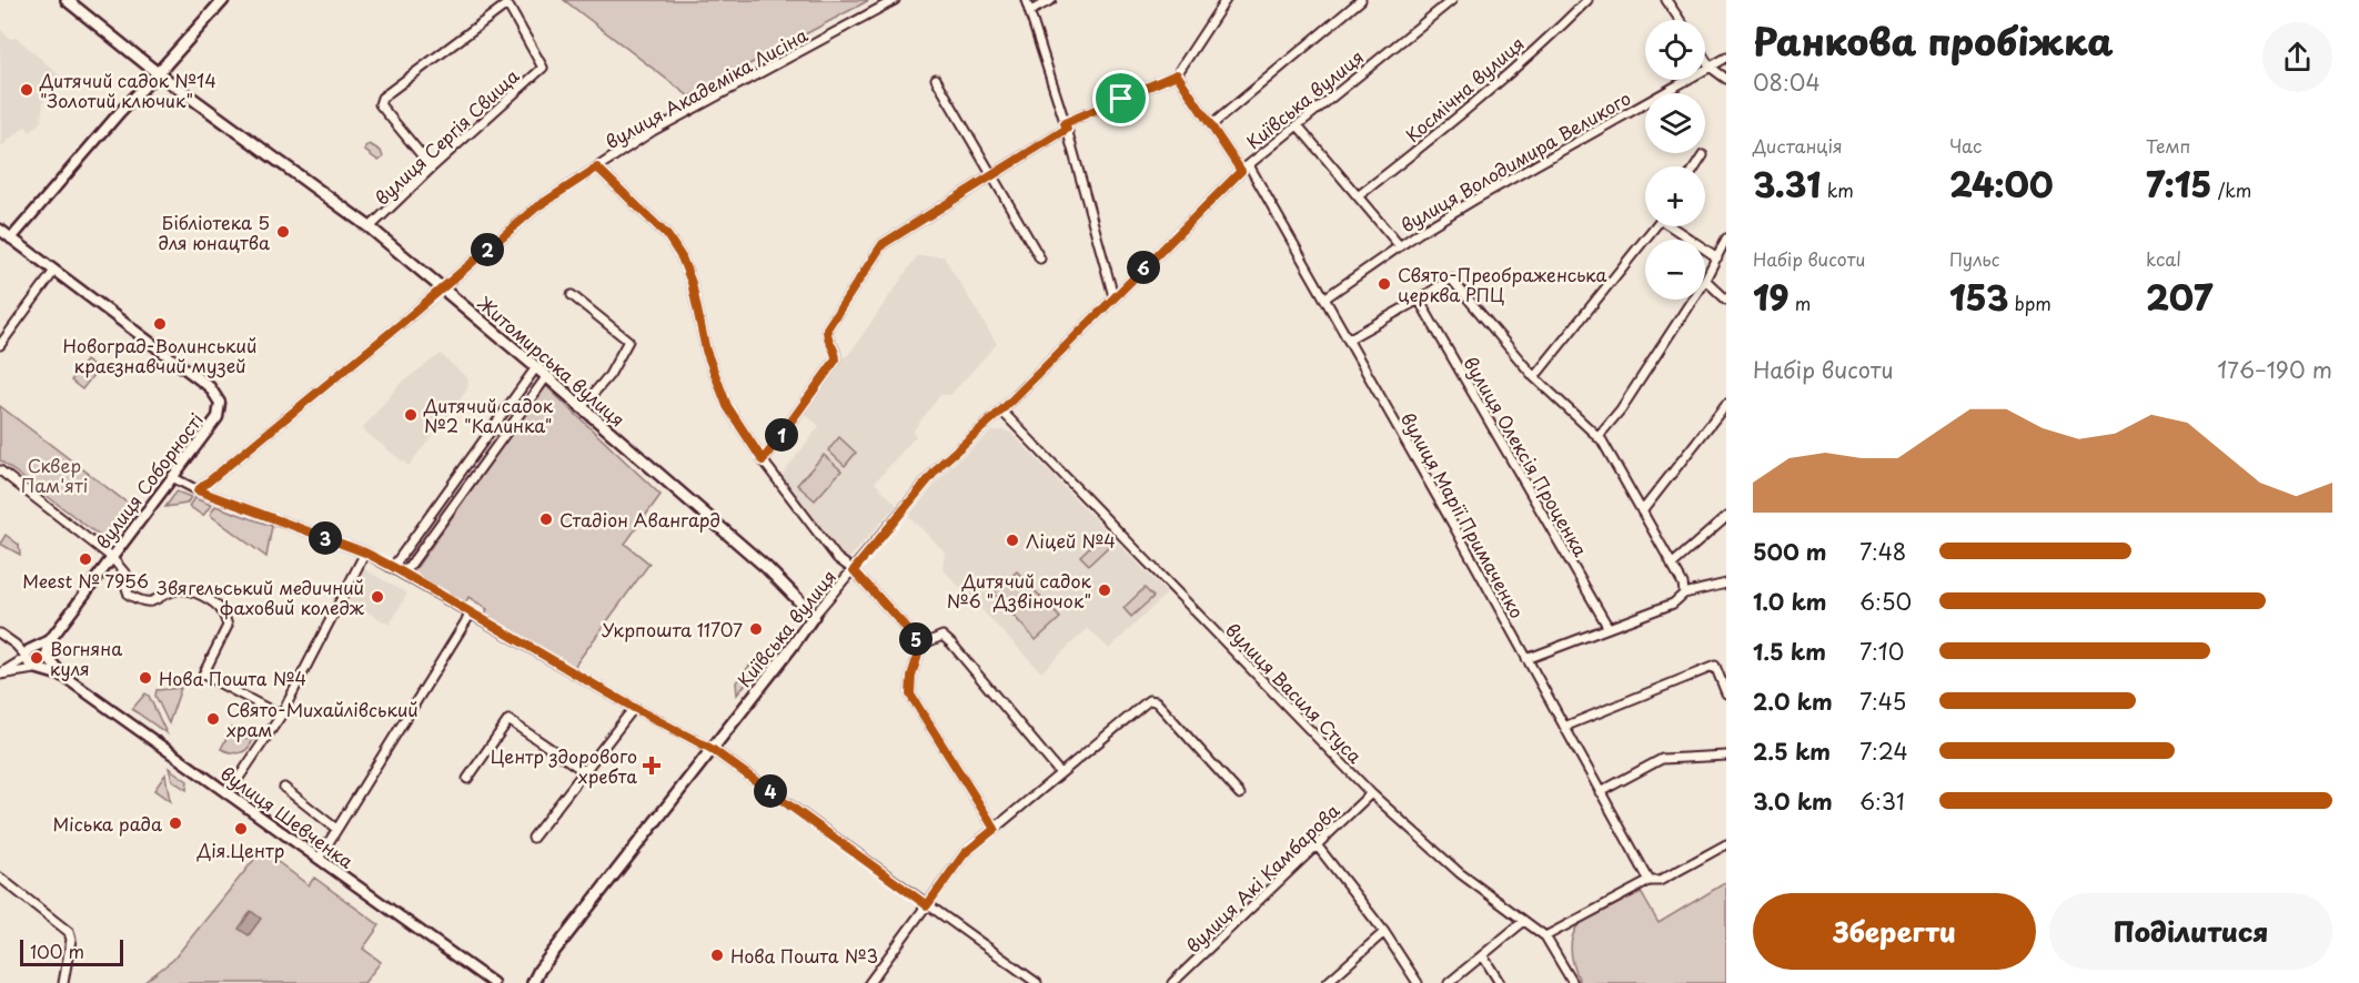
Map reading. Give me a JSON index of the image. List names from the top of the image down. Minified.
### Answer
{"streets":{"main road":["Київська вулиця","Житомирська вулиця"],"street":["вулиця Академіка Лисіна","Космічна вулиця","вулиця Сергія Свища","вулиця Володимира Великого","вулиця Олексія Проценка","вулиця Соборності","вулиця Марії Примаченко","вулиця Василя Стуса","вулиця Шевченка","вулиця Акі Камбарова"]},"crossings":[["вулиця Академіка Лисіна","Житомирська вулиця"],["Київська вулиця","Житомирська вулиця"],["Київська вулиця","вулиця Марії Примаченко"],["Київська вулиця","вулиця Василя Стуса"],["вулиця Сергія Свища","Житомирська вулиця"],["вулиця Володимира Великого","вулиця Марії Примаченко"],["вулиця Соборності","вулиця Шевченка"],["вулиця Василя Стуса","вулиця Акі Камбарова"]],"parks":["Сквер Пам'яті"],"places":{"other":["Дитячий садок №14 \"Золотий ключик\"","Бібліотека 5 для юнацтва","Свято-Преображенська церква РПЦ","Новоград-Волинський краєзнавчий музей","Дитячий садок №2 \"Калинка\"","Стадіон Авангард","Ліцей №4","Meest № 7956","Дитячий садок №6 \"Дзвіночок\"","Звягельський медичний фаховий коледж","Укрпошта 11707","Вогняна куля","Нова Пошта №4","Свято-Михайлiвський храм","Міська рада","Дія.Центр","Нова Пошта №3"],"health":["Центр здорового хребта"]},"scale_bar":"100 m","page":{"heading":["Ранкова пробіжка","08:04"],"map_buttons":["+","−"],"stats":[["Дистанція","3.31 km"],["Час","24:00"],["Темп","7:15 /km"],["Набір висоти","19 m"],["Пульс","153 bpm"],["kcal","207"]],"pins":["2","6","1","3","5","4"],"chart":["Набір висоти","176–190 m"],"list":[{"name":"500 m","note":"7:48"},{"name":"1.0 km","note":"6:50"},{"name":"1.5 km","note":"7:10"},{"name":"2.0 km","note":"7:45"},{"name":"2.5 km","note":"7:24"},{"name":"3.0 km","note":"6:31"}],"buttons":["Зберегти","Поділитися"],"scale":"100 m"}}
